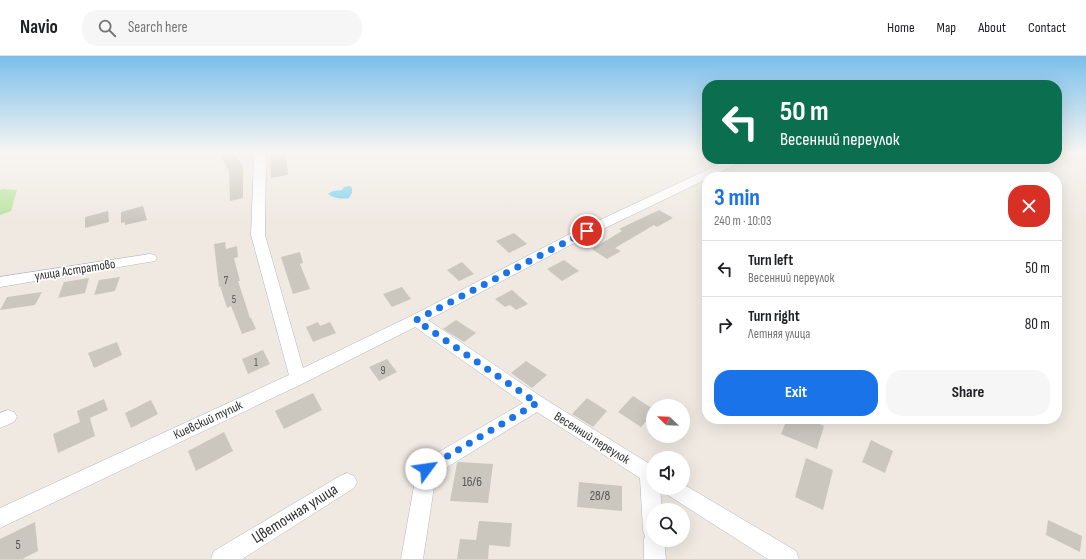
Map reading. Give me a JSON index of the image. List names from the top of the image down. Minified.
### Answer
{"streets":{"street":["улица Астратово","Киевский тупик","Весенний переулок","Цветочная улица"]},"crossings":[["Киевский тупик","Весенний переулок"]],"house_numbers":["7","5","1","9","16/6","28/8","5"],"north":"top left","page":{"header":"Navio","search":"Search here","nav":["Home","Map","About","Contact"],"turn":["50 m","Весенний переулок"],"heading":["3 min","240 m · 10:03"],"list":[{"name":"Turn left","note":"Весенний переулок","value":"50 m"},{"name":"Turn right","note":"Летняя улица","value":"80 m"}],"buttons":["Exit","Share"]}}
